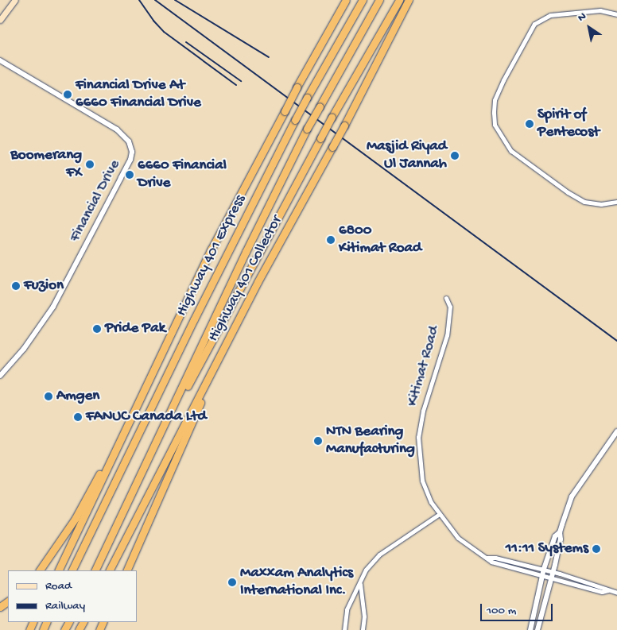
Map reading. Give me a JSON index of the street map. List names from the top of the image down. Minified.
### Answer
{"streets":{"highway":["Highway 401 Express","Highway 401 Collector"],"street":["Financial Drive","Kitimat Road"]},"places":["Financial Drive At 6660 Financial Drive","Spirit of Pentecost","Masjid Riyad Ul Jannah","Boomerang FX","6660 Financial Drive","6800 Kitimat Road","Fuzion","Pride Pak","Amgen","FANUC Canada Ltd","NTN Bearing Manufacturing","11:11 Systems","Maxxam Analytics International Inc."],"legend":["Road","Railway"],"scale_bar":"100 m","north":"top left"}
